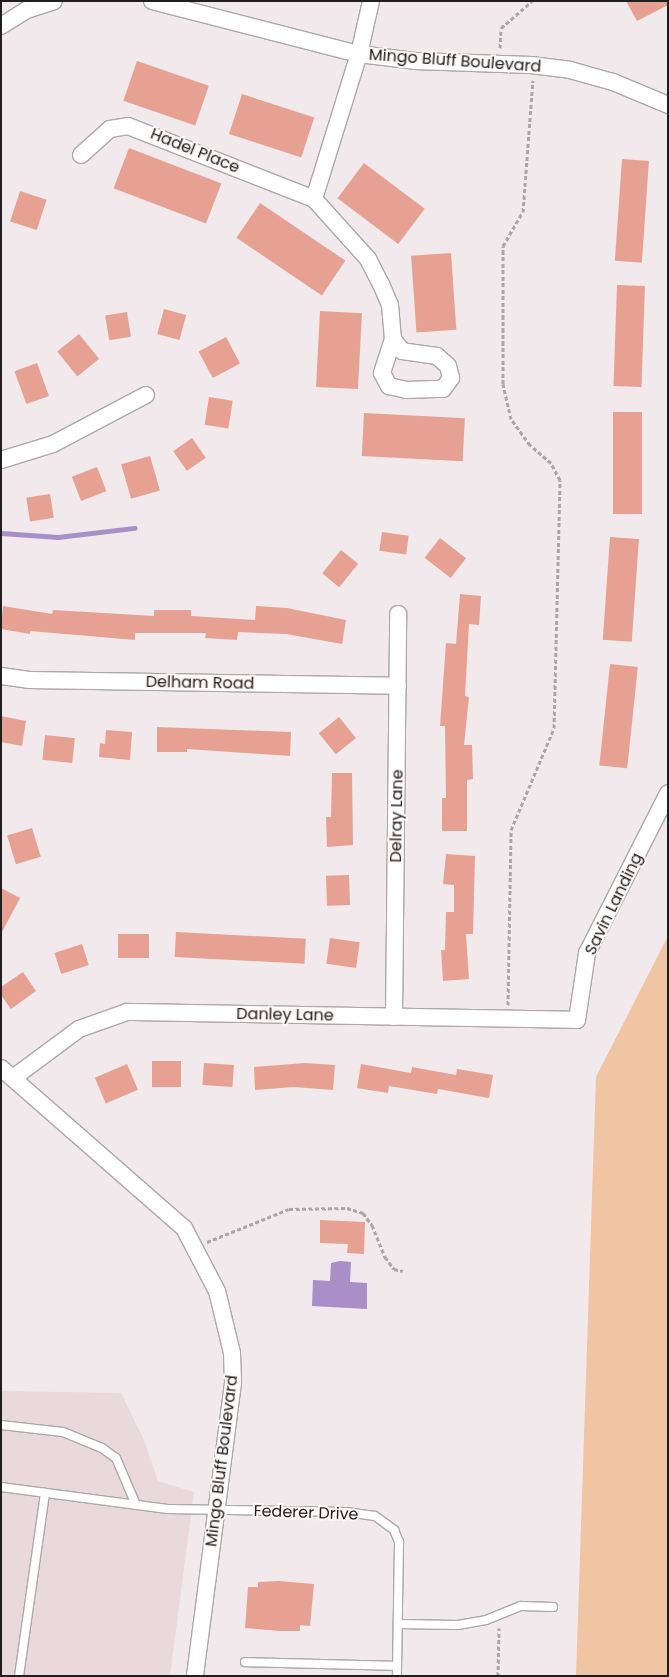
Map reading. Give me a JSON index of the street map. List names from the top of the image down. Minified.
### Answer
{"streets":{"street":["Mingo Bluff Boulevard","Hadel Place","Delham Road","Delray Lane","Savin Landing","Danley Lane"],"lane":["Federer Drive"]},"crossings":[["Mingo Bluff Boulevard","Danley Lane"],["Mingo Bluff Boulevard","Federer Drive"],["Delham Road","Delray Lane"],["Delray Lane","Danley Lane"],["Savin Landing","Danley Lane"]]}
